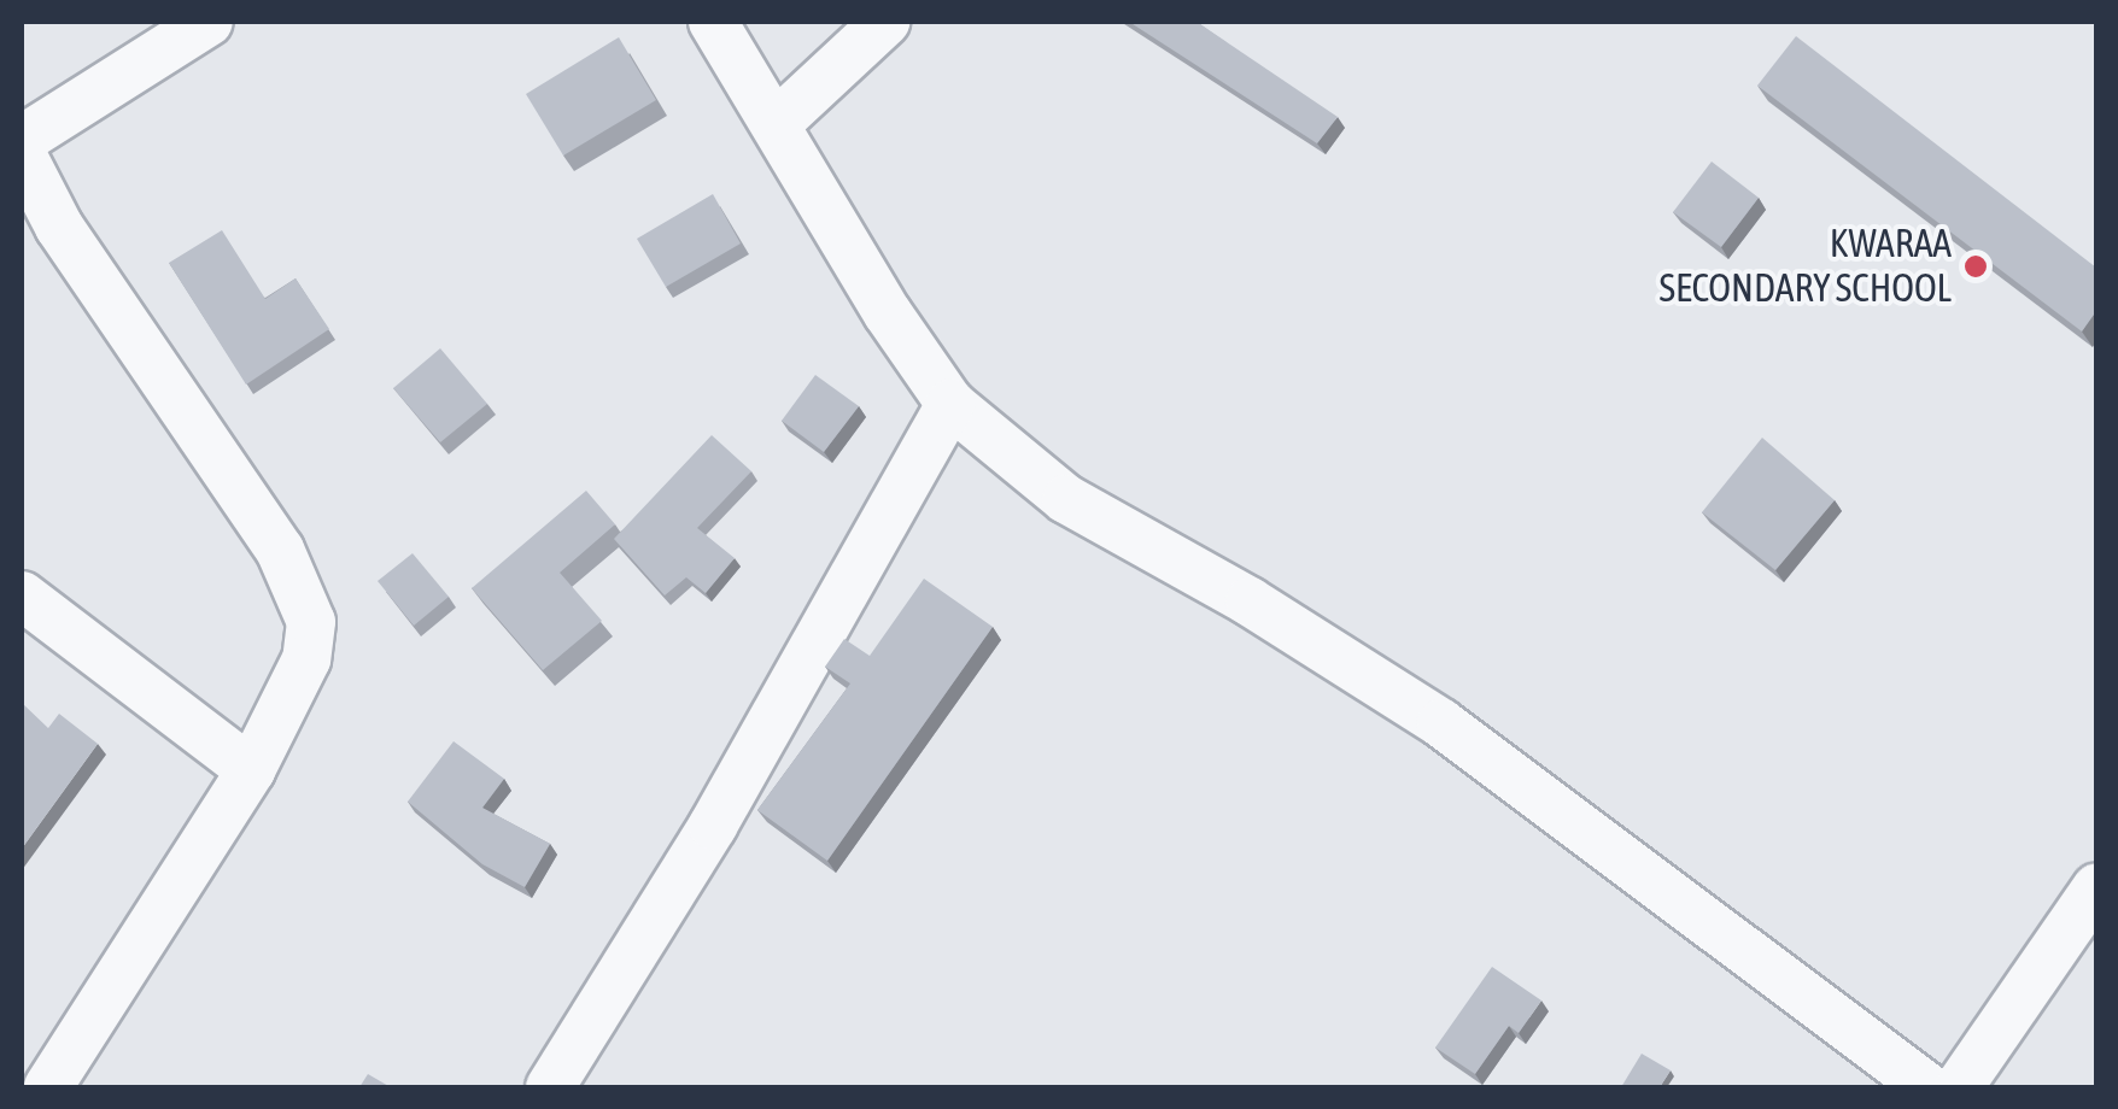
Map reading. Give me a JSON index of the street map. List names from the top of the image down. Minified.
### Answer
{"places":["KWARAA SECONDARY SCHOOL"]}
